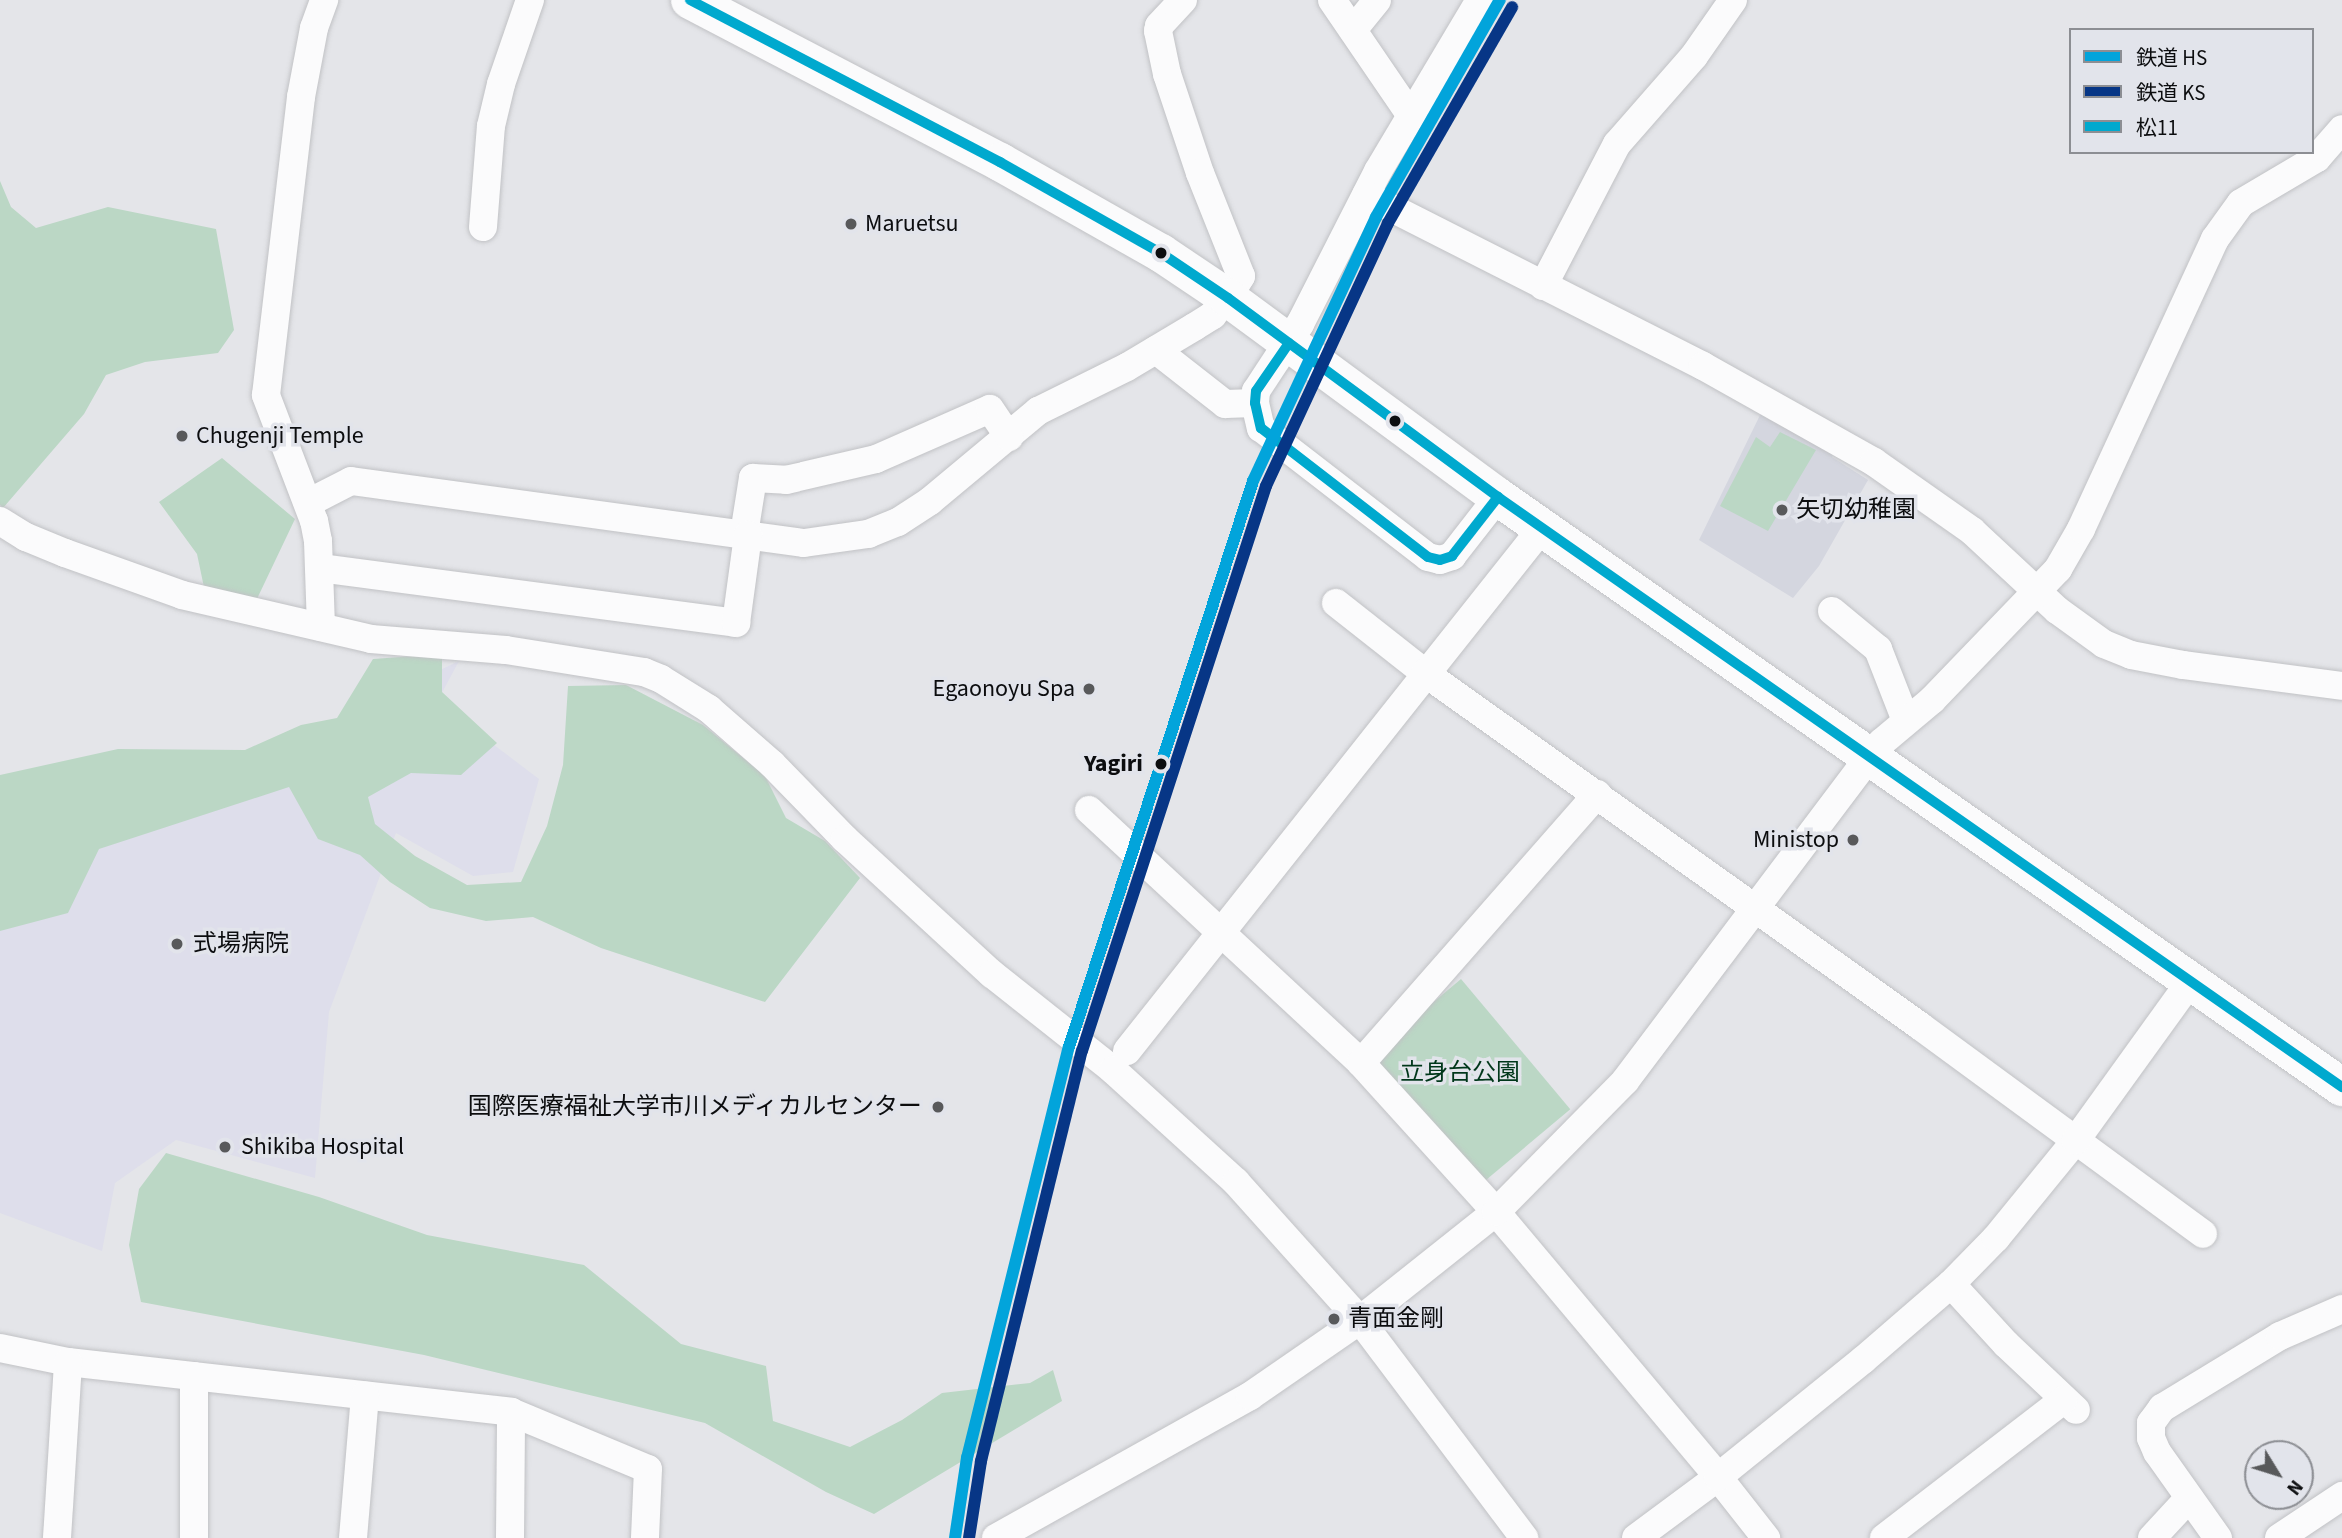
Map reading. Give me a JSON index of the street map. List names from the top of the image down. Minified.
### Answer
{"parks":["立身台公園"],"places":["Maruetsu","Chugenji Temple","矢切幼稚園","Egaonoyu Spa","Yagiri","Ministop","式場病院","国際医療福祉大学市川メディカルセンター","Shikiba Hospital","青面金剛"],"lines":["rail line HS","transit line 松11","rail line KS"],"legend":["鉄道 HS","鉄道 KS","松11"],"north":"bottom right"}
